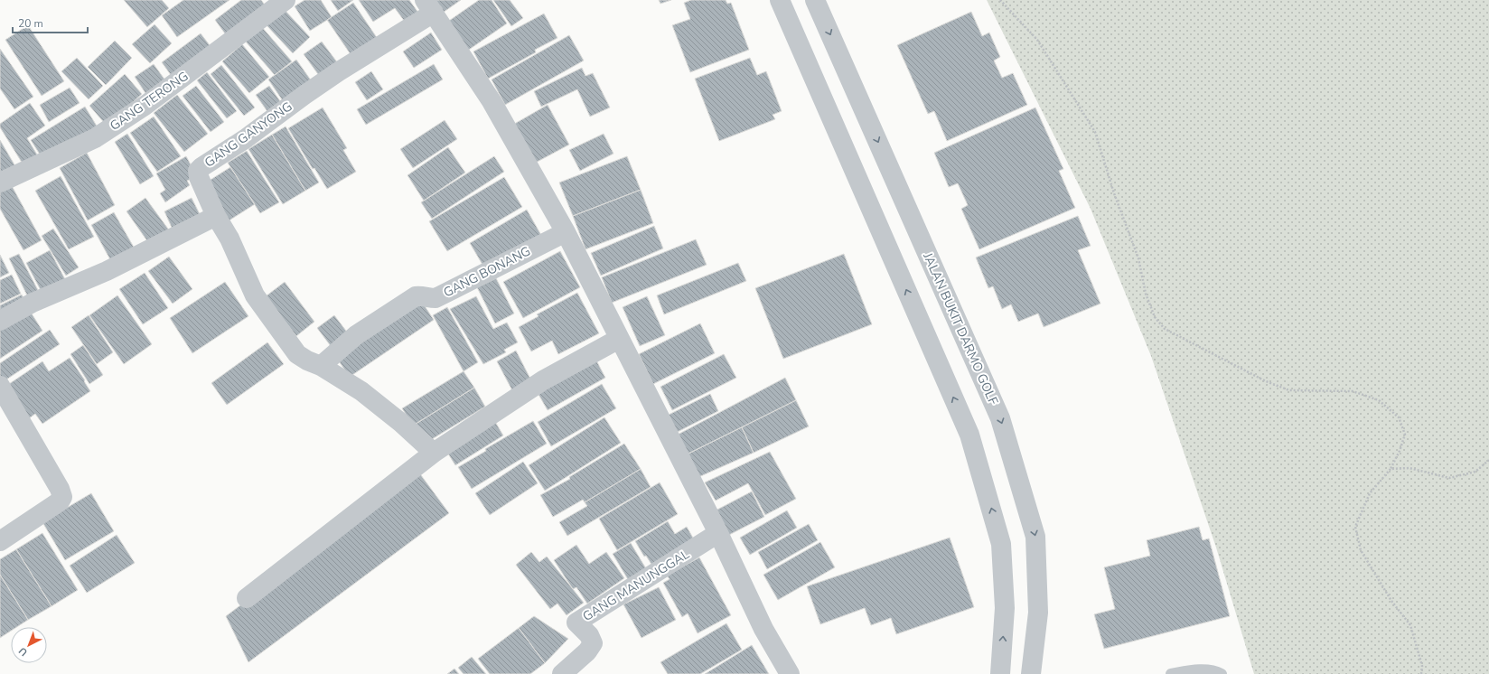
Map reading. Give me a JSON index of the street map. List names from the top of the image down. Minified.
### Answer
{"streets":{"street":["GANG TERONG","GANG GANYONG","GANG BONANG","JALAN BUKIT DARMO GOLF","GANG MANUNGGAL"]},"crossings":[["GANG GANYONG","GANG BONANG"]],"scale_bar":"20 m","north":"bottom left"}
